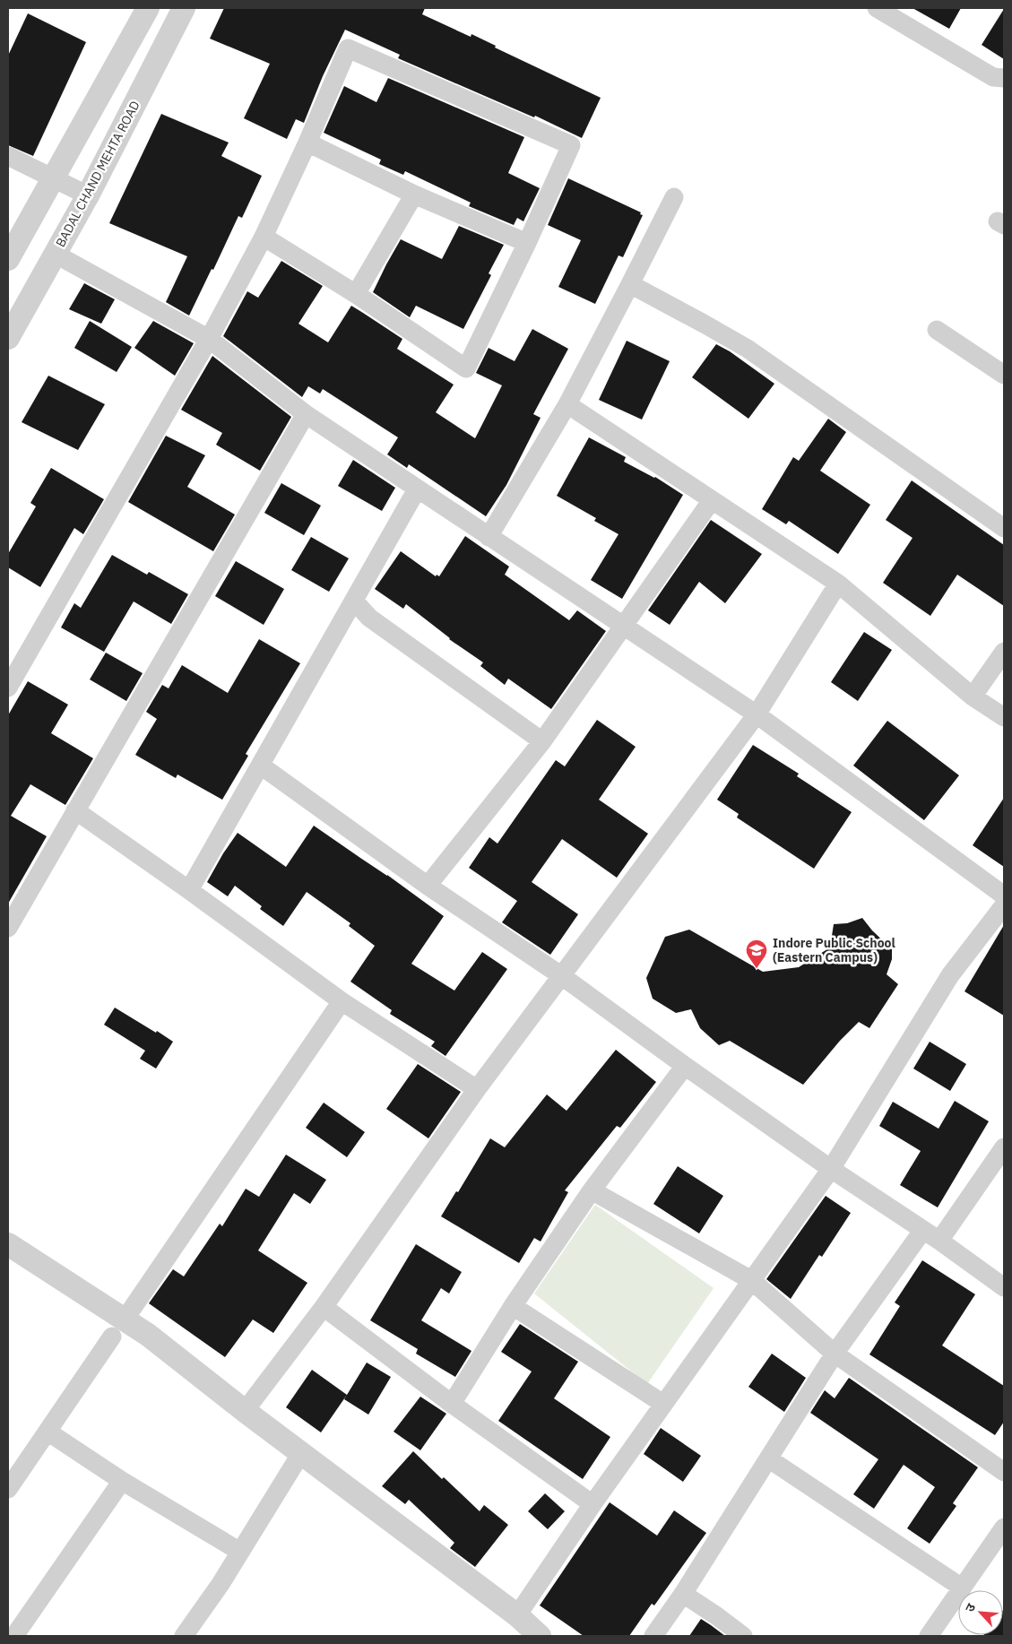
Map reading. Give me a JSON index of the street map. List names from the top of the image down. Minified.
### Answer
{"streets":{"street":["BADAL CHAND MEHTA ROAD"]},"places":{"school or university":["Indore Public School (Eastern Campus)"]},"north":"top left"}
